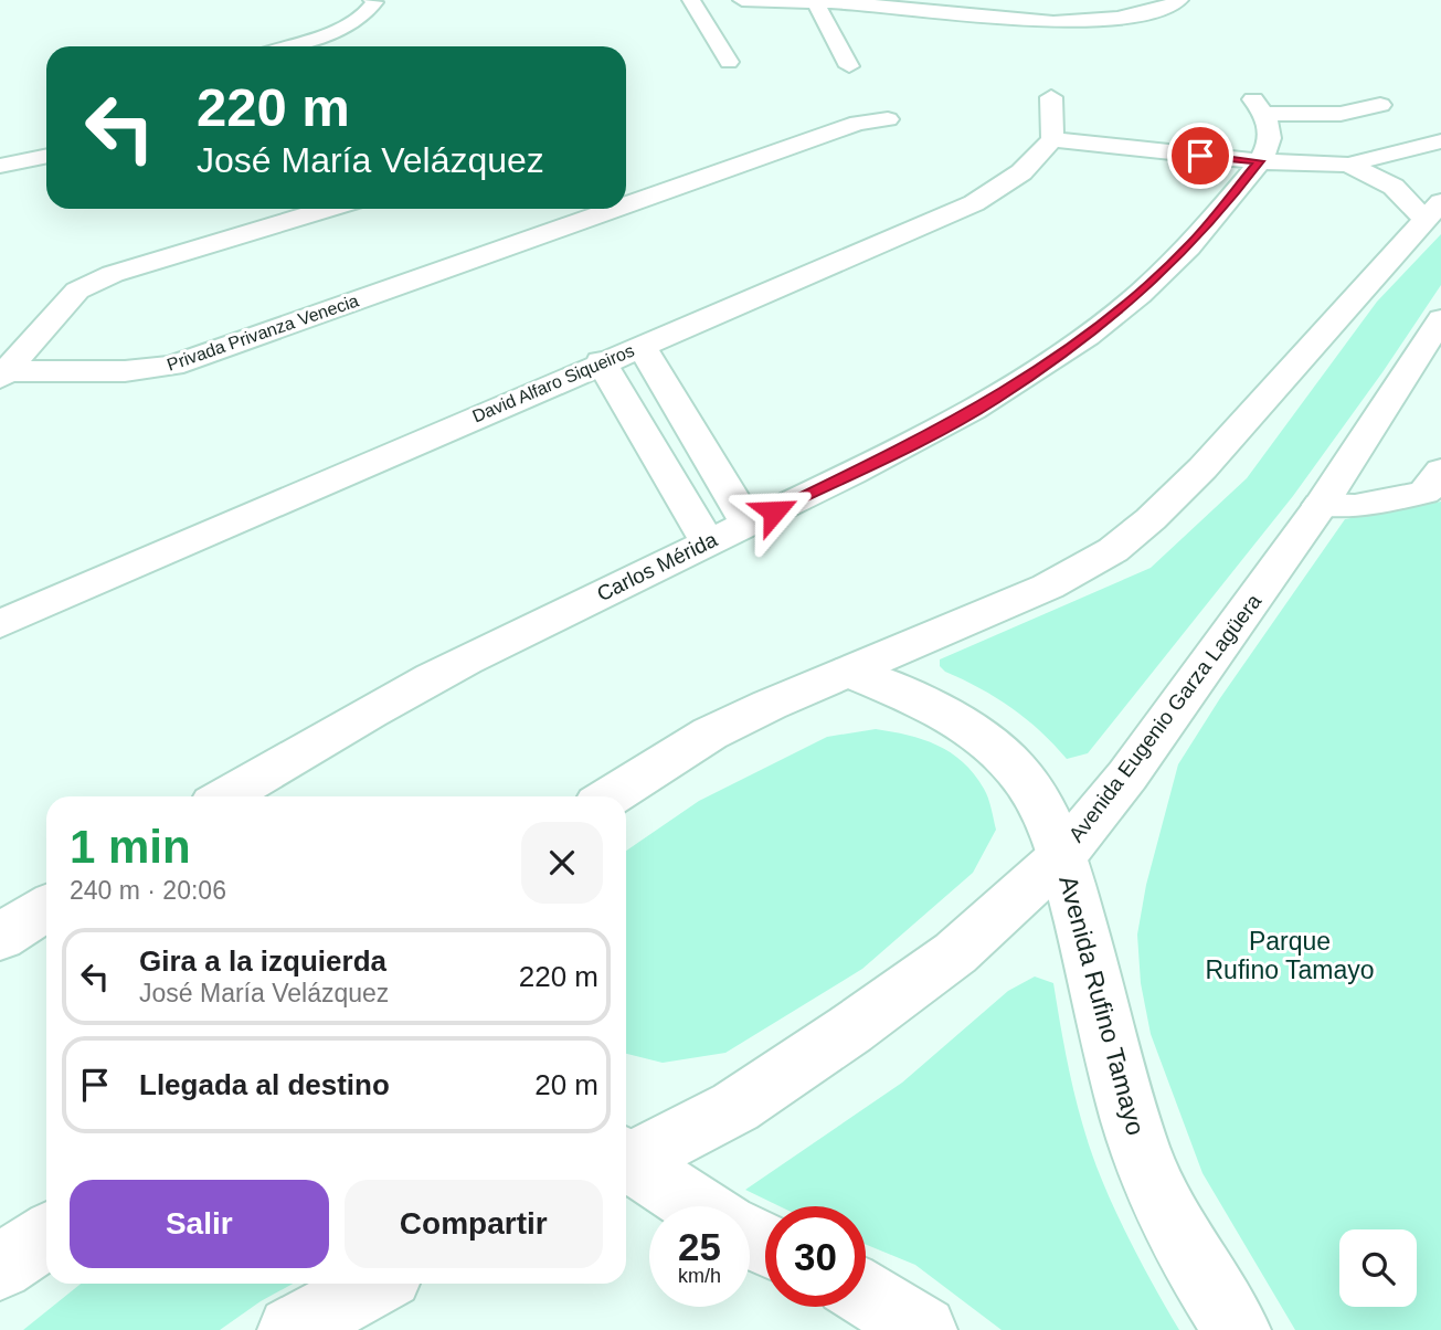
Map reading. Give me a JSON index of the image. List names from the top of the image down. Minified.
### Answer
{"streets":{"street":["Privada Privanza Venecia","David Alfaro Siqueiros","Carlos Mérida","Avenida Eugenio Garza Lagüera","Avenida Rufino Tamayo"]},"crossings":[["Avenida Eugenio Garza Lagüera","Avenida Rufino Tamayo"]],"parks":["Parque Rufino Tamayo"],"page":{"turn":["220 m","José María Velázquez"],"heading":["1 min","240 m · 20:06"],"list":[{"name":"Gira a la izquierda","note":"José María Velázquez","value":"220 m"},{"name":"Llegada al destino","value":"20 m"}],"buttons":["Salir","Compartir"],"speed":"25 km/h","limit":"30"}}
